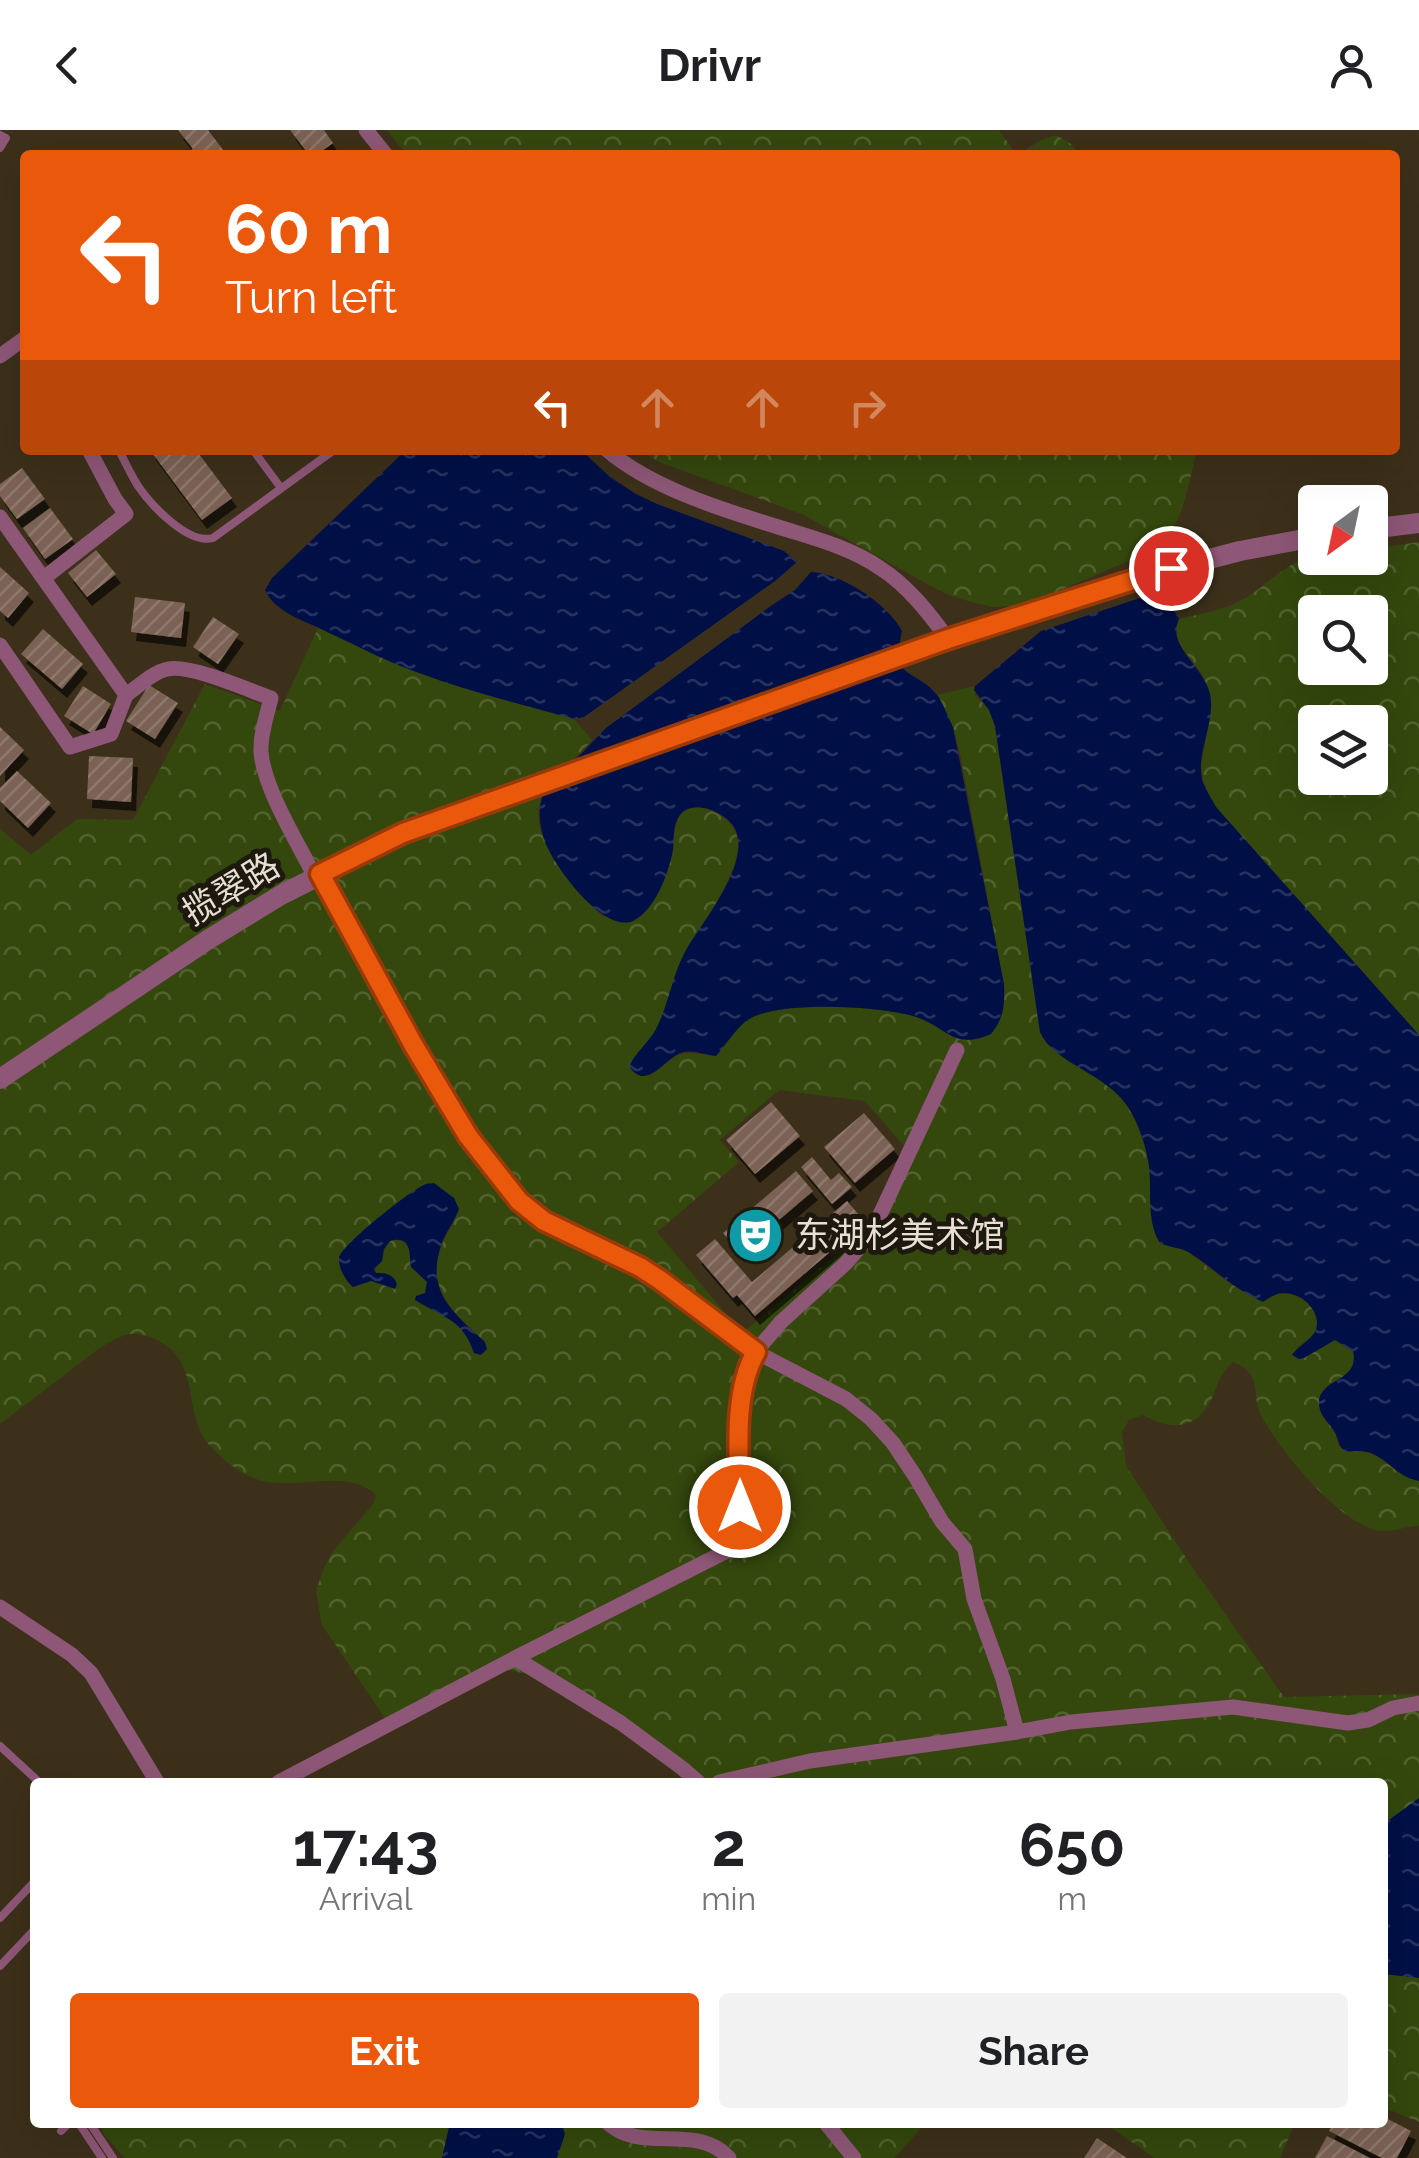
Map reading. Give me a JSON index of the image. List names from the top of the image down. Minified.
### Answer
{"streets":{"street":["揽翠路"]},"places":{"theatre":["东湖杉美术馆"]},"north":"bottom left","page":{"header":"Drivr","turn":["60 m","Turn left"],"eta":["17:43","Arrival","2","min","650","m"],"buttons":["Exit","Share"]}}
